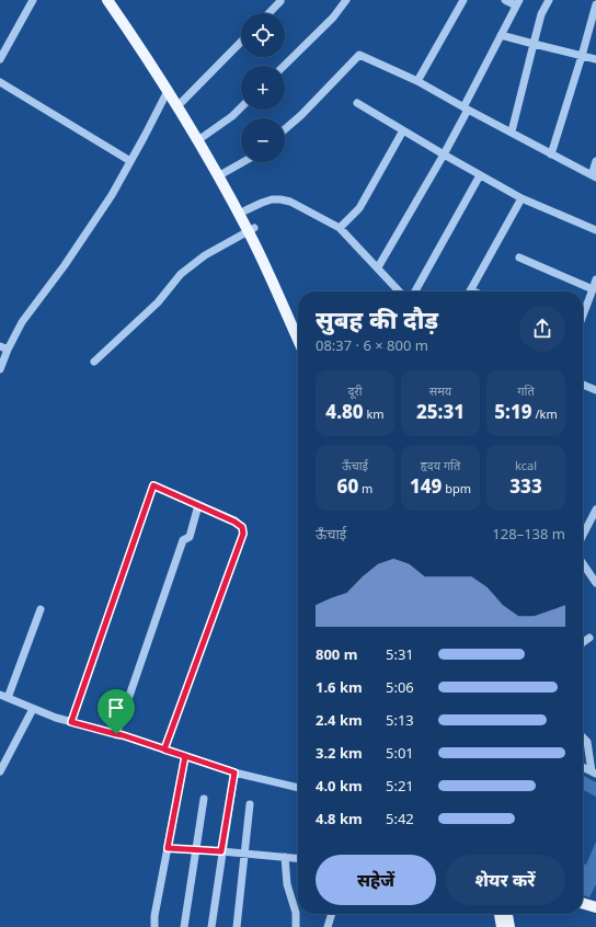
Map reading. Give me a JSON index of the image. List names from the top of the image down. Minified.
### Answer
{"page":{"map_buttons":["+","−"],"heading":["सुबह की दौड़","08:37 · 6 × 800 m"],"stats":[["दूरी","4.80 km"],["समय","25:31"],["गति","5:19 /km"],["ऊँचाई","60 m"],["हृदय गति","149 bpm"],["kcal","333"]],"chart":["ऊँचाई","128–138 m"],"list":[{"name":"800 m","note":"5:31"},{"name":"1.6 km","note":"5:06"},{"name":"2.4 km","note":"5:13"},{"name":"3.2 km","note":"5:01"},{"name":"4.0 km","note":"5:21"},{"name":"4.8 km","note":"5:42"}],"buttons":["सहेजें","शेयर करें"]}}
